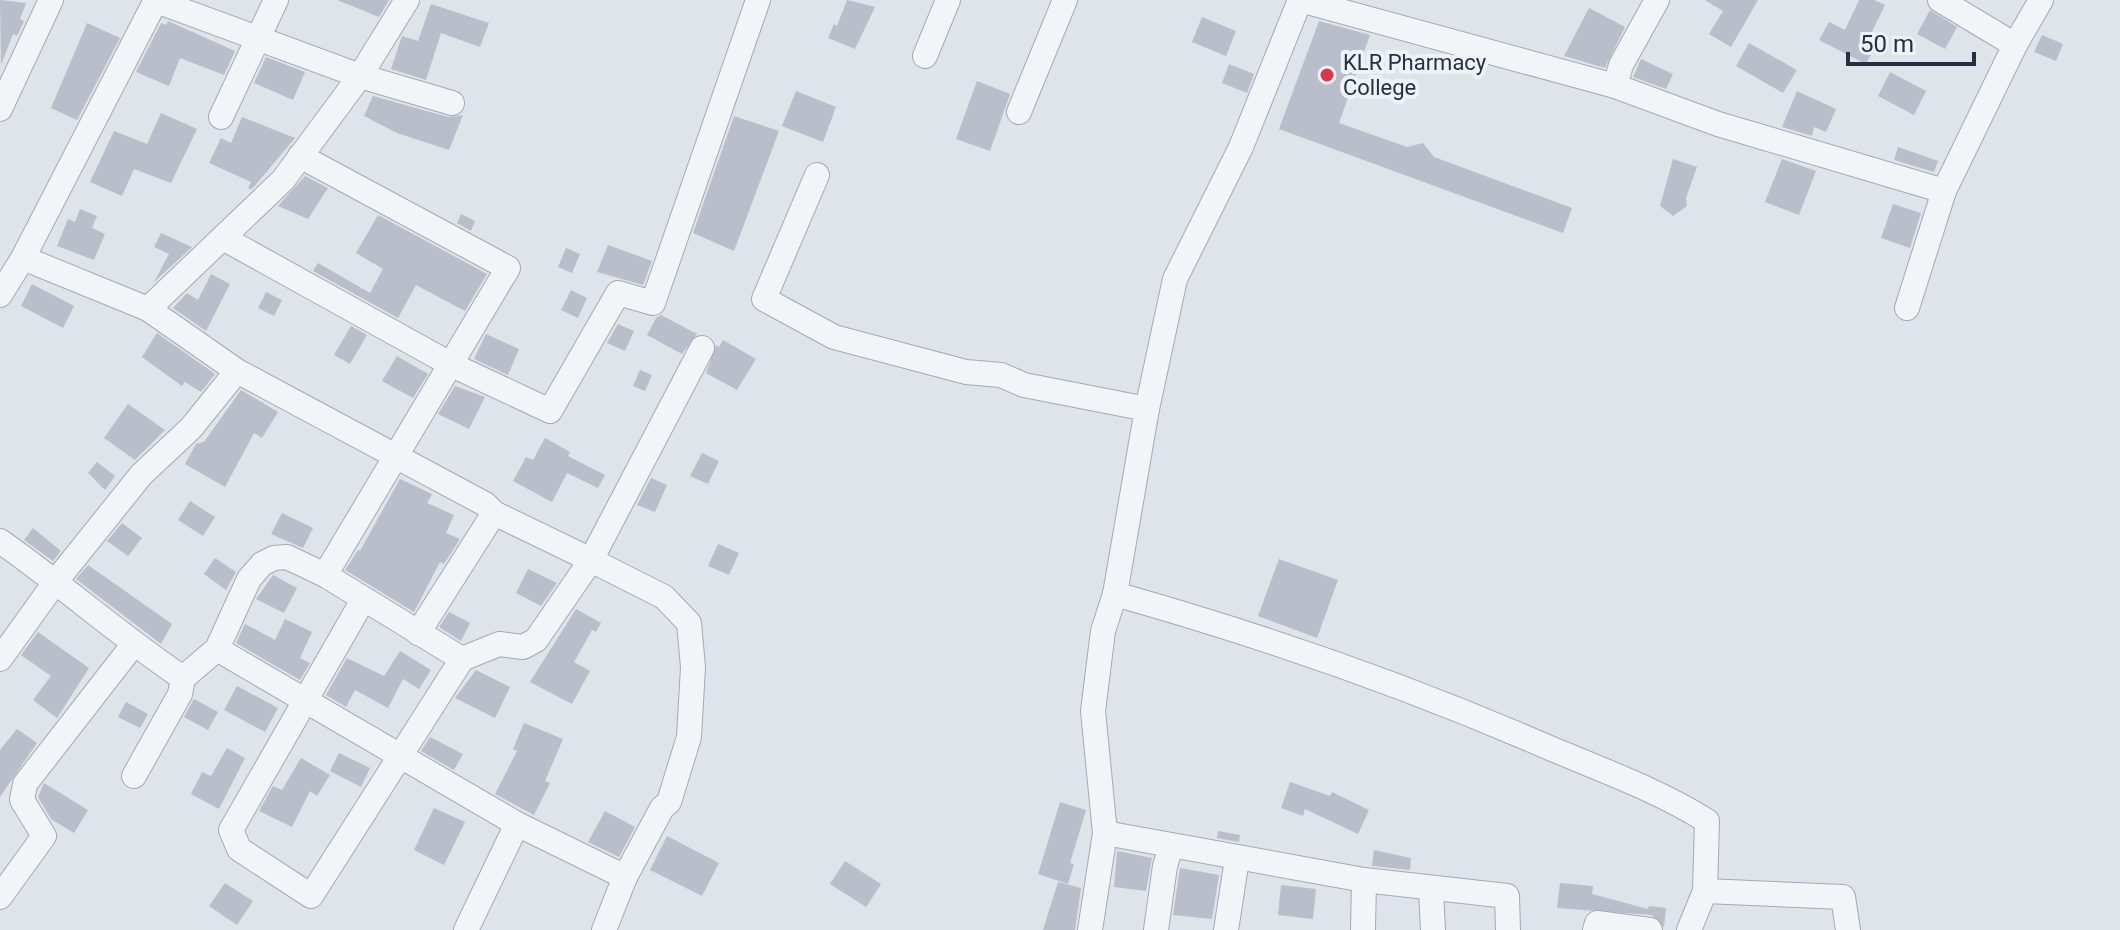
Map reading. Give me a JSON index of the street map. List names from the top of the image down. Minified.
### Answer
{"places":["KLR Pharmacy College"],"scale_bar":"50 m"}
